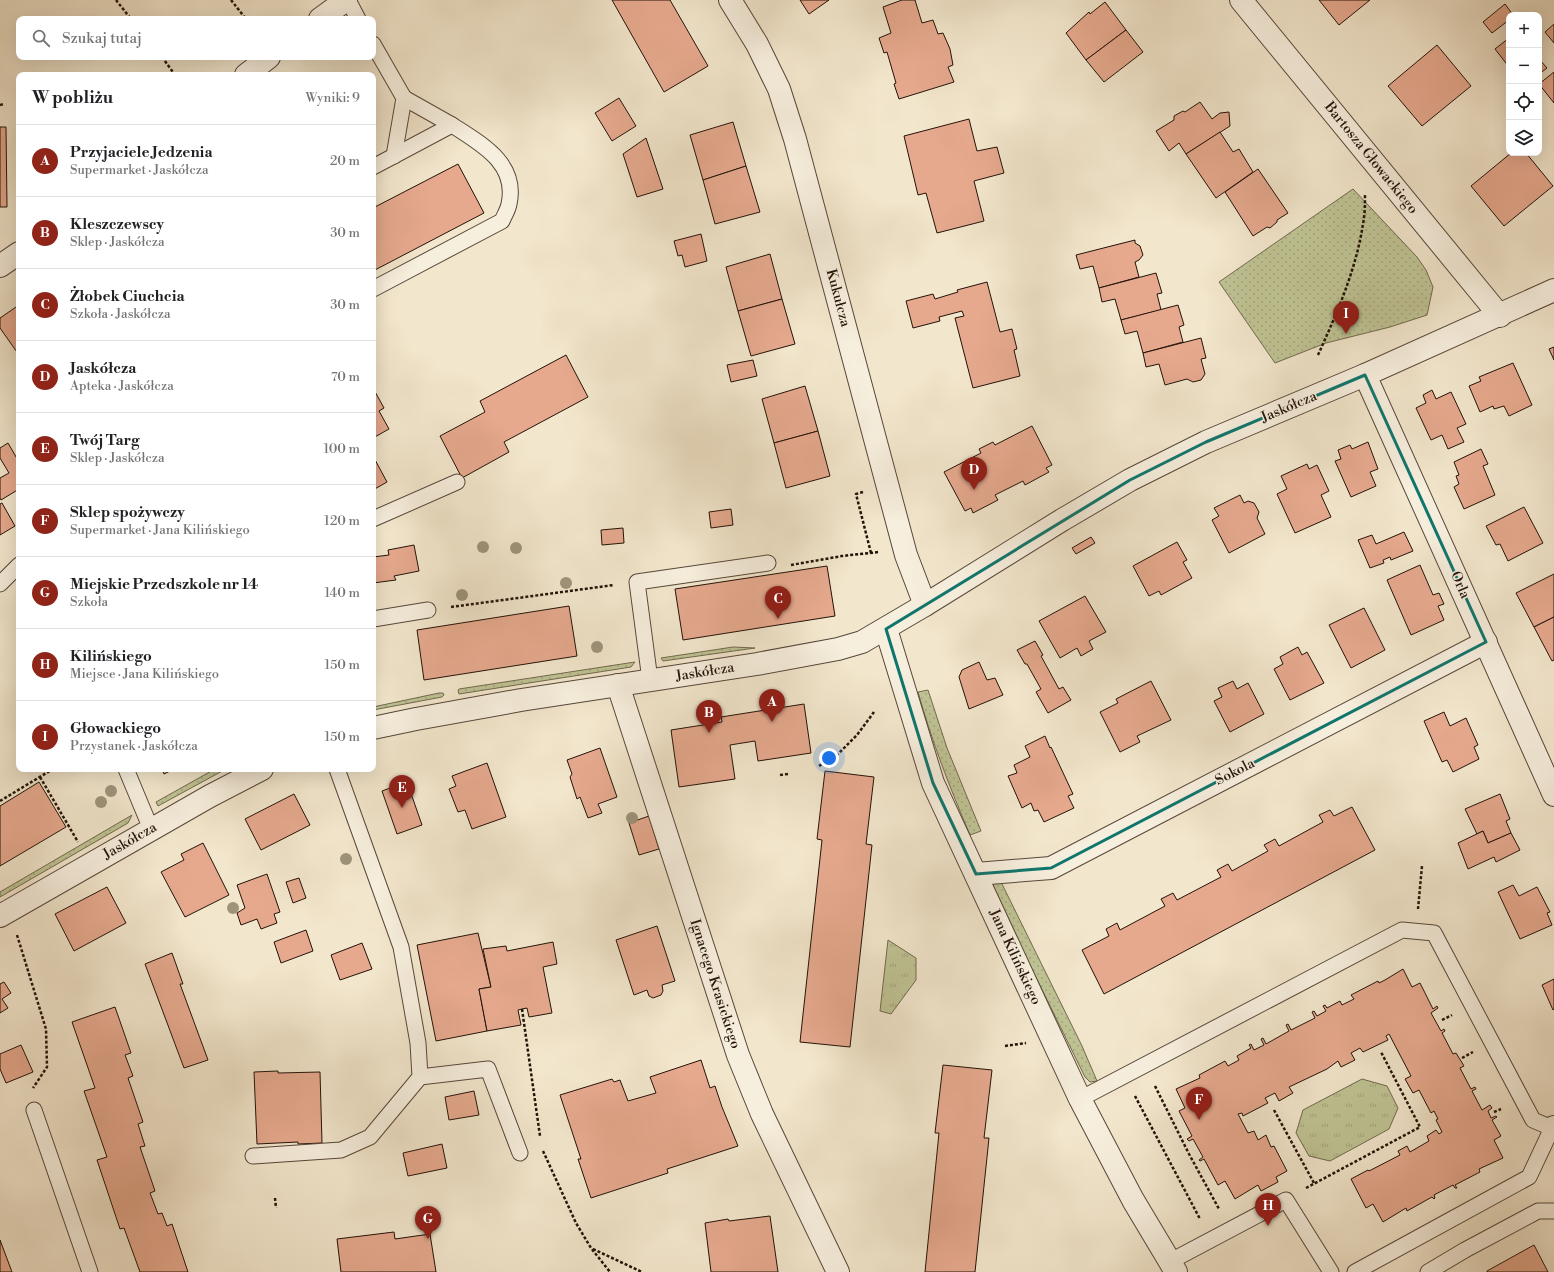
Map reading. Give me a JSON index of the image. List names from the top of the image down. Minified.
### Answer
{"streets":{"street":["Bartosza Głowackiego","Kukułcza","Jaskółcza","Orla","Sokola","Jana Kilińskiego","Ignacego Krasickiego"]},"crossings":[["Bartosza Głowackiego","Jaskółcza"],["Kukułcza","Jaskółcza"],["Jaskółcza","Orla"],["Jaskółcza","Jana Kilińskiego"],["Jaskółcza","Ignacego Krasickiego"],["Orla","Sokola"],["Sokola","Jana Kilińskiego"]],"page":{"map_buttons":["+","−"],"search":"Szukaj tutaj","heading":["W pobliżu","Wyniki: 9"],"list":[{"mark":"A","name":"Przyjaciele Jedzenia","note":"Supermarket · Jaskółcza","value":"20 m"},{"mark":"B","name":"Kleszczewscy","note":"Sklep · Jaskółcza","value":"30 m"},{"mark":"C","name":"Żłobek Ciuchcia","note":"Szkoła · Jaskółcza","value":"30 m"},{"mark":"D","name":"Jaskółcza","note":"Apteka · Jaskółcza","value":"70 m"},{"mark":"E","name":"Twój Targ","note":"Sklep · Jaskółcza","value":"100 m"},{"mark":"F","name":"Sklep spożywczy","note":"Supermarket · Jana Kilińskiego","value":"120 m"},{"mark":"G","name":"Miejskie Przedszkole nr 14","note":"Szkoła","value":"140 m"},{"mark":"H","name":"Kilińskiego","note":"Miejsce · Jana Kilińskiego","value":"150 m"},{"mark":"I","name":"Głowackiego","note":"Przystanek · Jaskółcza","value":"150 m"}],"pins":["I","D","C","A","B","E","F","H","G"]}}
